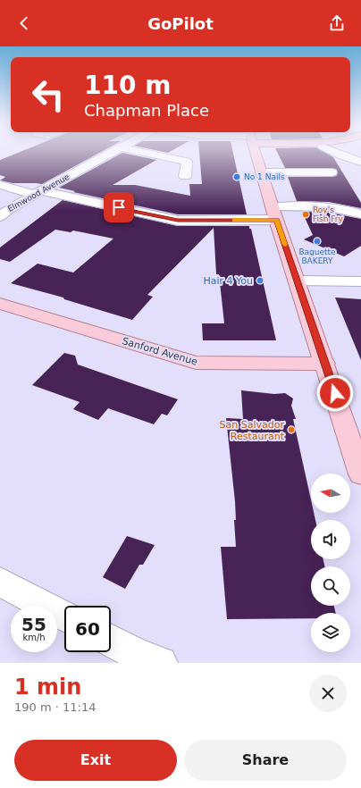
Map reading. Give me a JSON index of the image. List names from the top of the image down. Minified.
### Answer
{"streets":{"main road":["Sanford Avenue"],"street":["Elmwood Avenue"]},"places":["No 1 Nails","Roy's Fish Fry","Baguette BAKERY","Hair 4 You","San Salvador Restaurant"],"north":"left","page":{"header":"GoPilot","turn":["110 m","Chapman Place"],"speed":"55 km/h","limit":"60","heading":["1 min","190 m · 11:14"],"buttons":["Exit","Share"]}}
